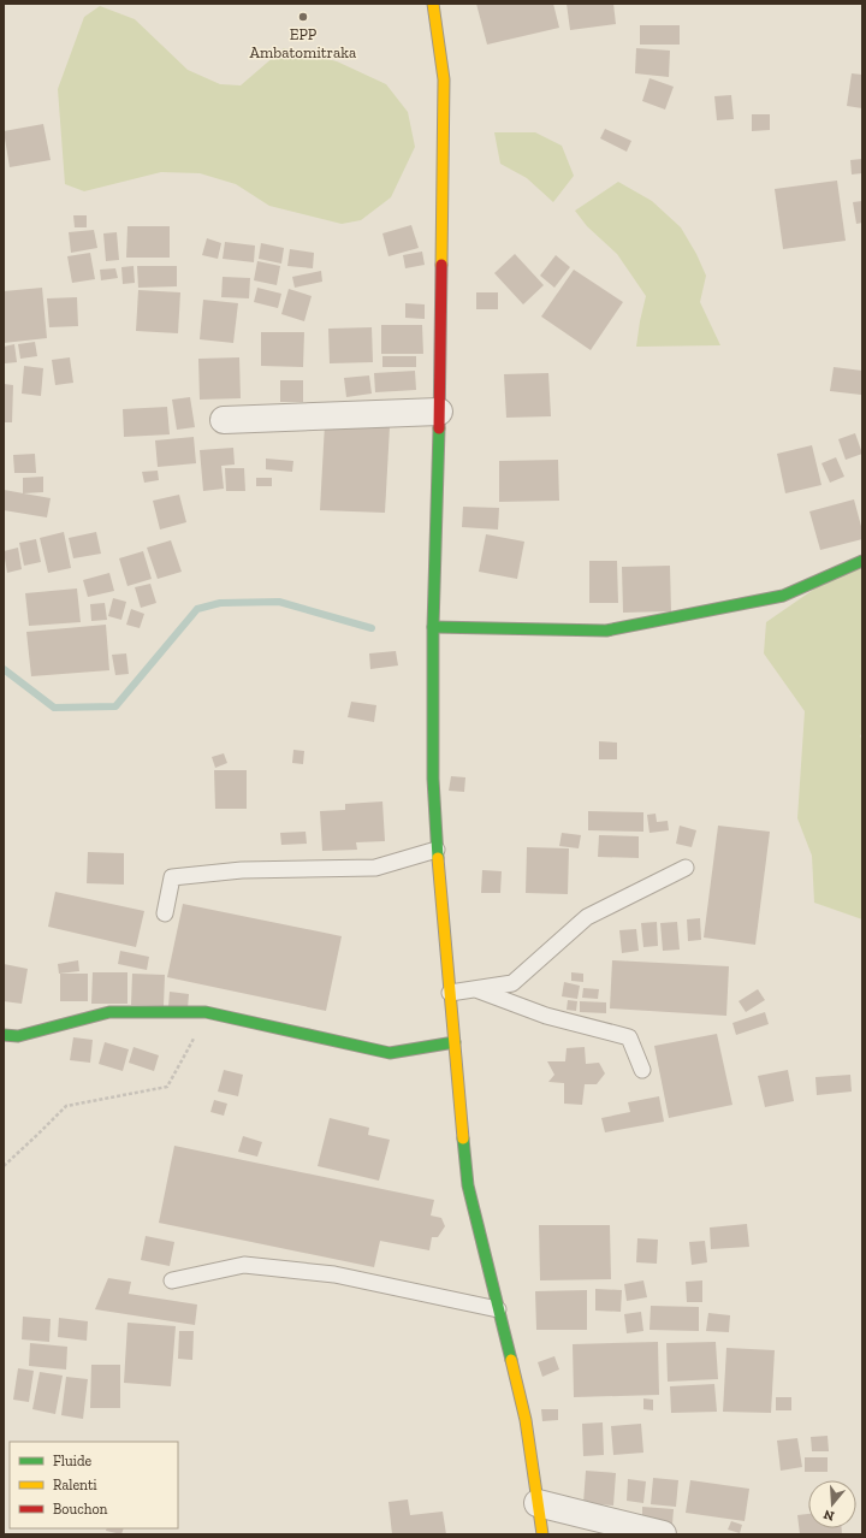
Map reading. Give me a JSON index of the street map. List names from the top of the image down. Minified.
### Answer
{"places":["EPP Ambatomitraka"],"legend":["Fluide","Ralenti","Bouchon"],"north":"bottom"}
